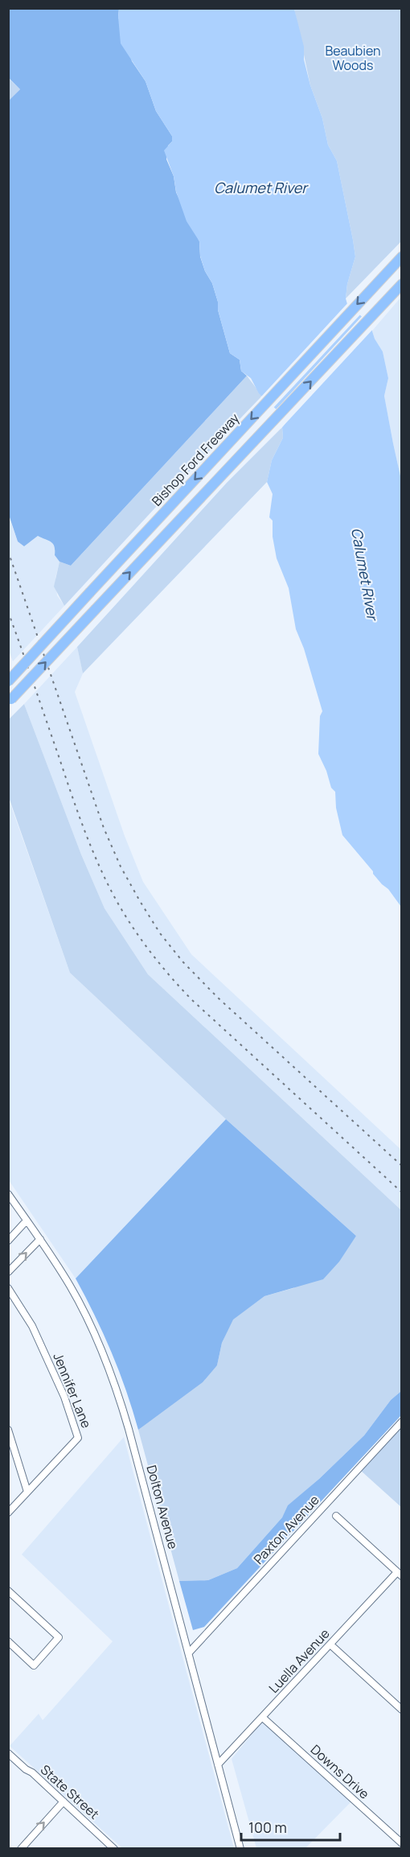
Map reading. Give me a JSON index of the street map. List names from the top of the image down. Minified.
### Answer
{"streets":{"highway":["Bishop Ford Freeway"],"street":["Jennifer Lane","Dolton Avenue","Paxton Avenue","Luella Avenue","Downs Drive","State Street"]},"crossings":[["Dolton Avenue","Paxton Avenue"],["Dolton Avenue","Luella Avenue"],["Luella Avenue","Downs Drive"]],"water":["Calumet River"],"parks":["Beaubien Woods"],"scale_bar":"100 m"}
